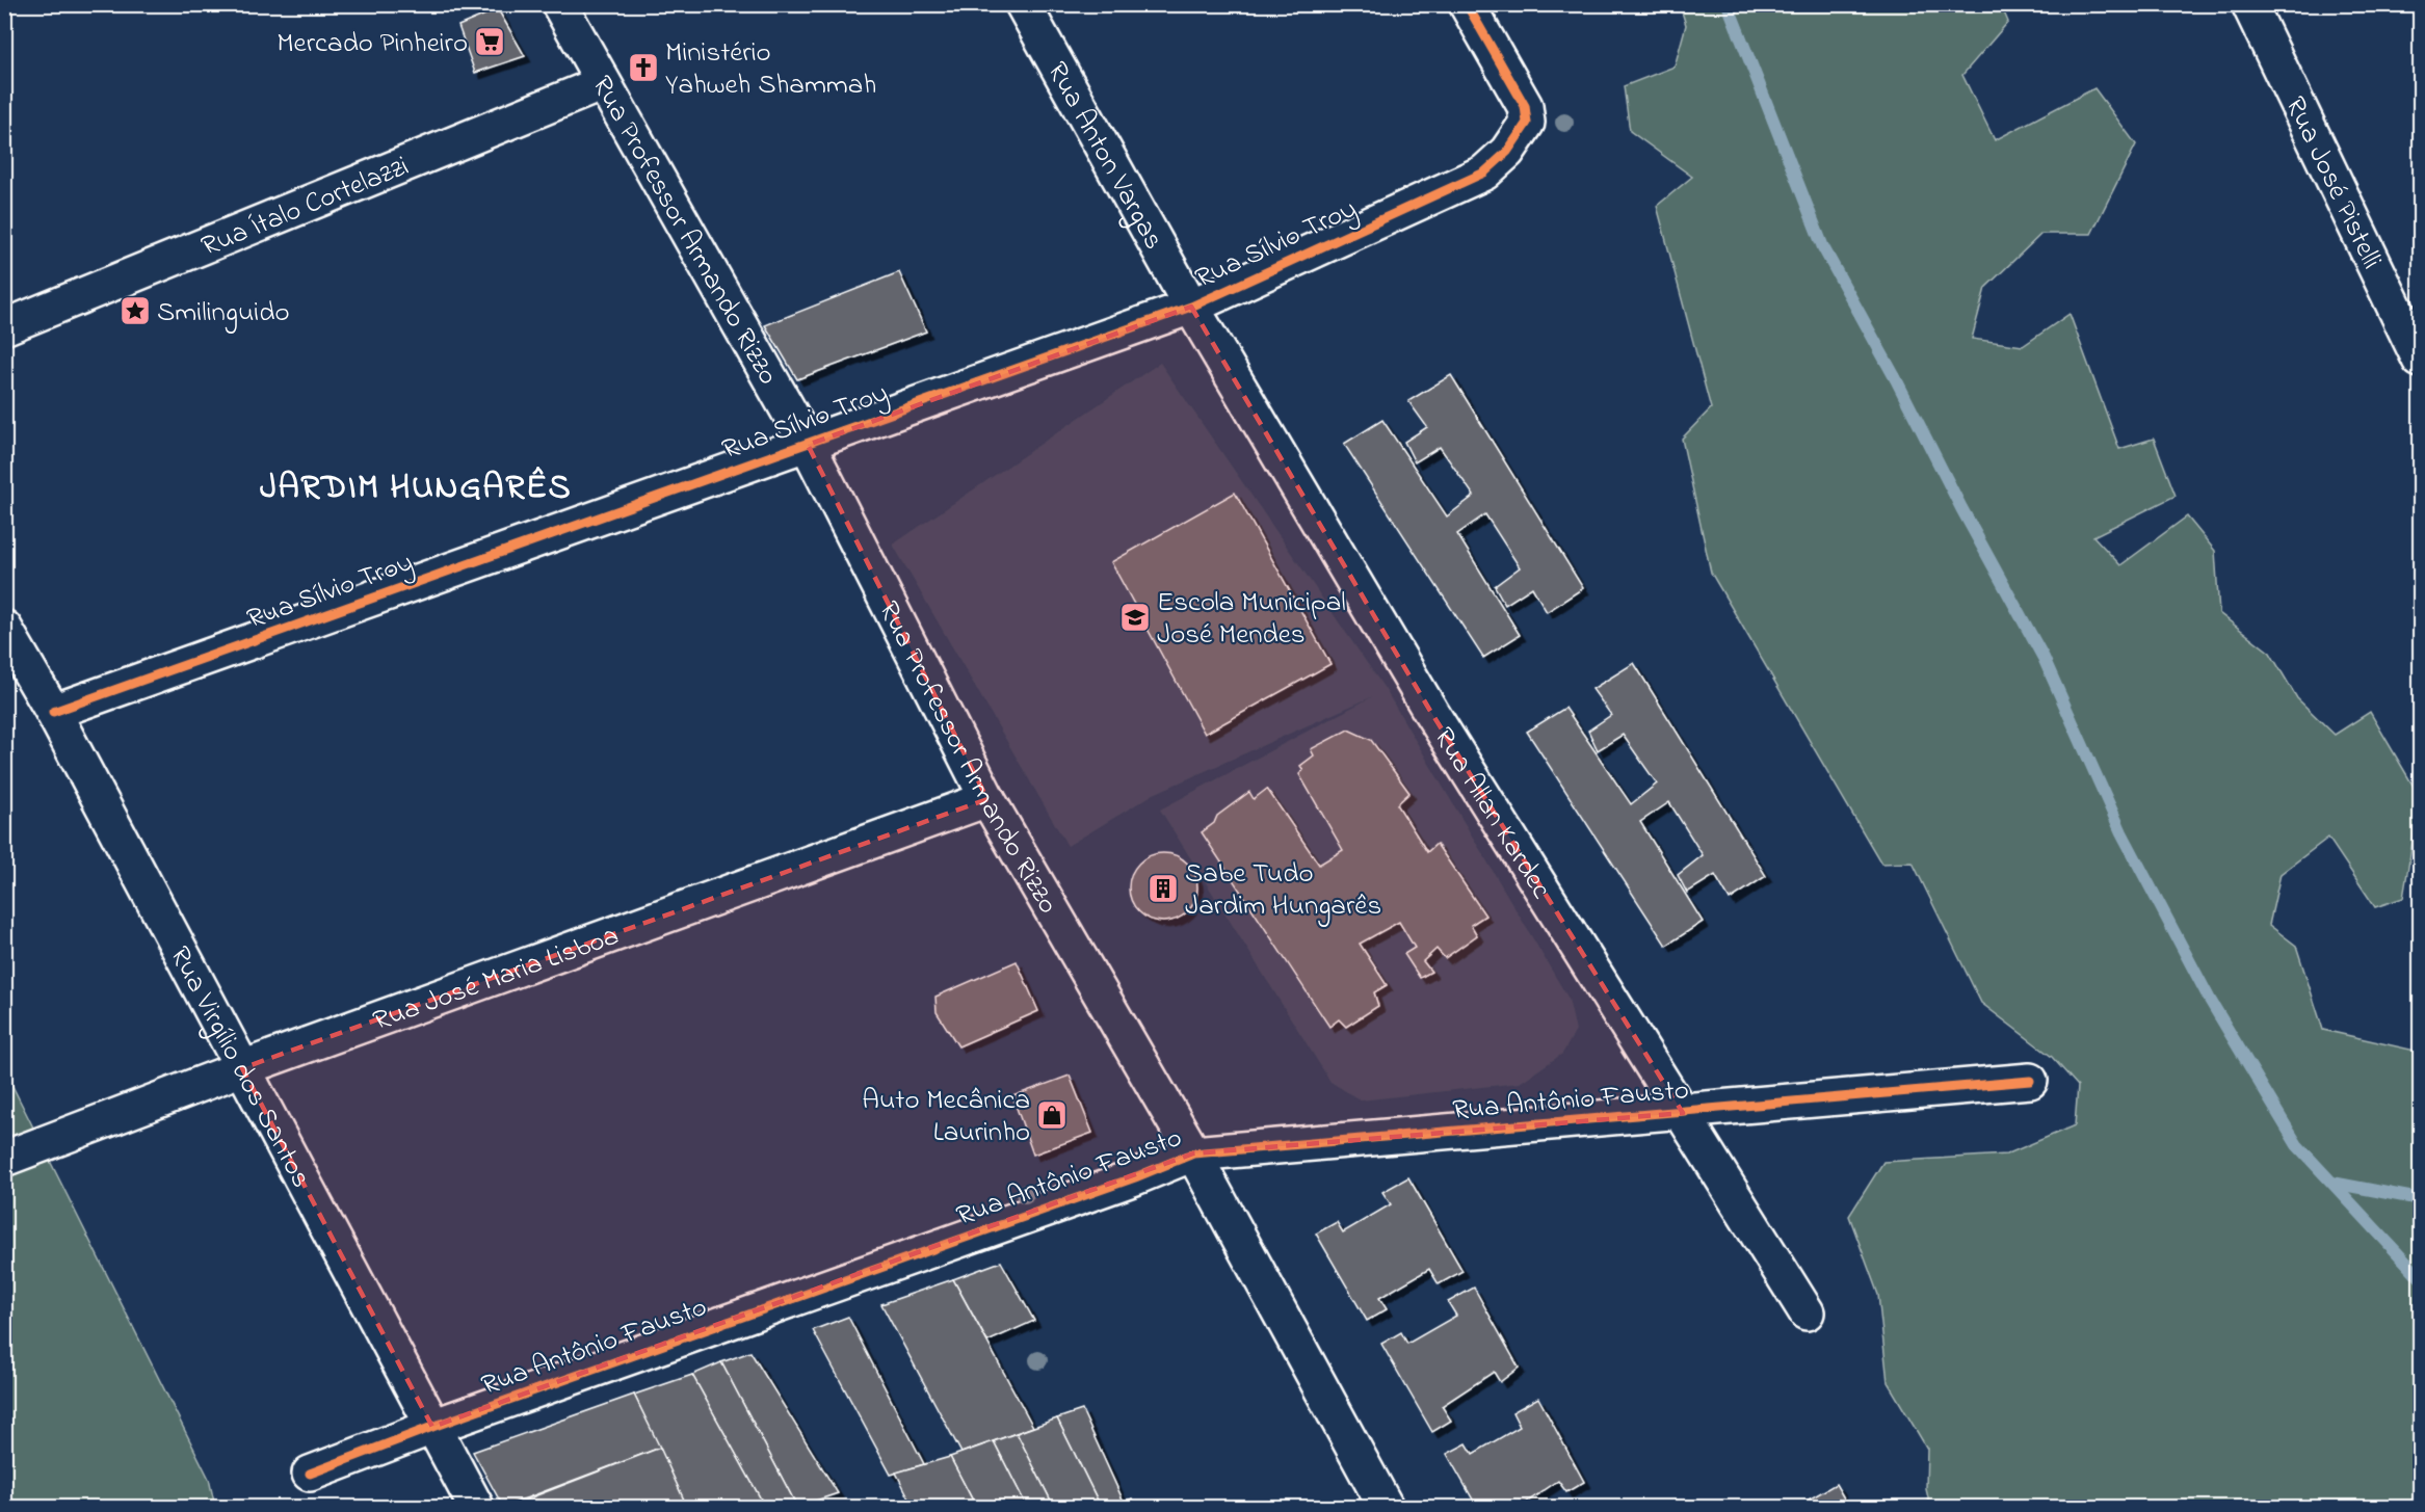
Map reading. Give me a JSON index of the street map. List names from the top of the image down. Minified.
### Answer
{"streets":{"street":["Rua Anton Vargas","Rua José Pistelli","Rua Ítalo Cortelazzi","Rua Professor Armando Rizzo","Rua Sílvio Troy","Rua Allan Kardec","Rua José Maria Lisboa","Rua Virgílio dos Santos","Rua Antônio Fausto"]},"crossings":[["Rua Anton Vargas","Rua Sílvio Troy"],["Rua Anton Vargas","Rua Allan Kardec"],["Rua Ítalo Cortelazzi","Rua Professor Armando Rizzo"],["Rua Professor Armando Rizzo","Rua Sílvio Troy"],["Rua Professor Armando Rizzo","Rua José Maria Lisboa"],["Rua Professor Armando Rizzo","Rua Antônio Fausto"],["Rua Sílvio Troy","Rua Allan Kardec"],["Rua Sílvio Troy","Rua Virgílio dos Santos"],["Rua Allan Kardec","Rua Antônio Fausto"],["Rua José Maria Lisboa","Rua Virgílio dos Santos"],["Rua Virgílio dos Santos","Rua Antônio Fausto"]],"districts":["JARDIM HUNGARÊS"],"places":{"supermarket":["Mercado Pinheiro"],"church":["Ministério Yahweh Shammah"],"place":["Smilinguido"],"school or university":["Escola Municipal José Mendes"],"building":["Sabe Tudo Jardim Hungarês"],"shop":["Auto Mecânica Laurinho"]}}
